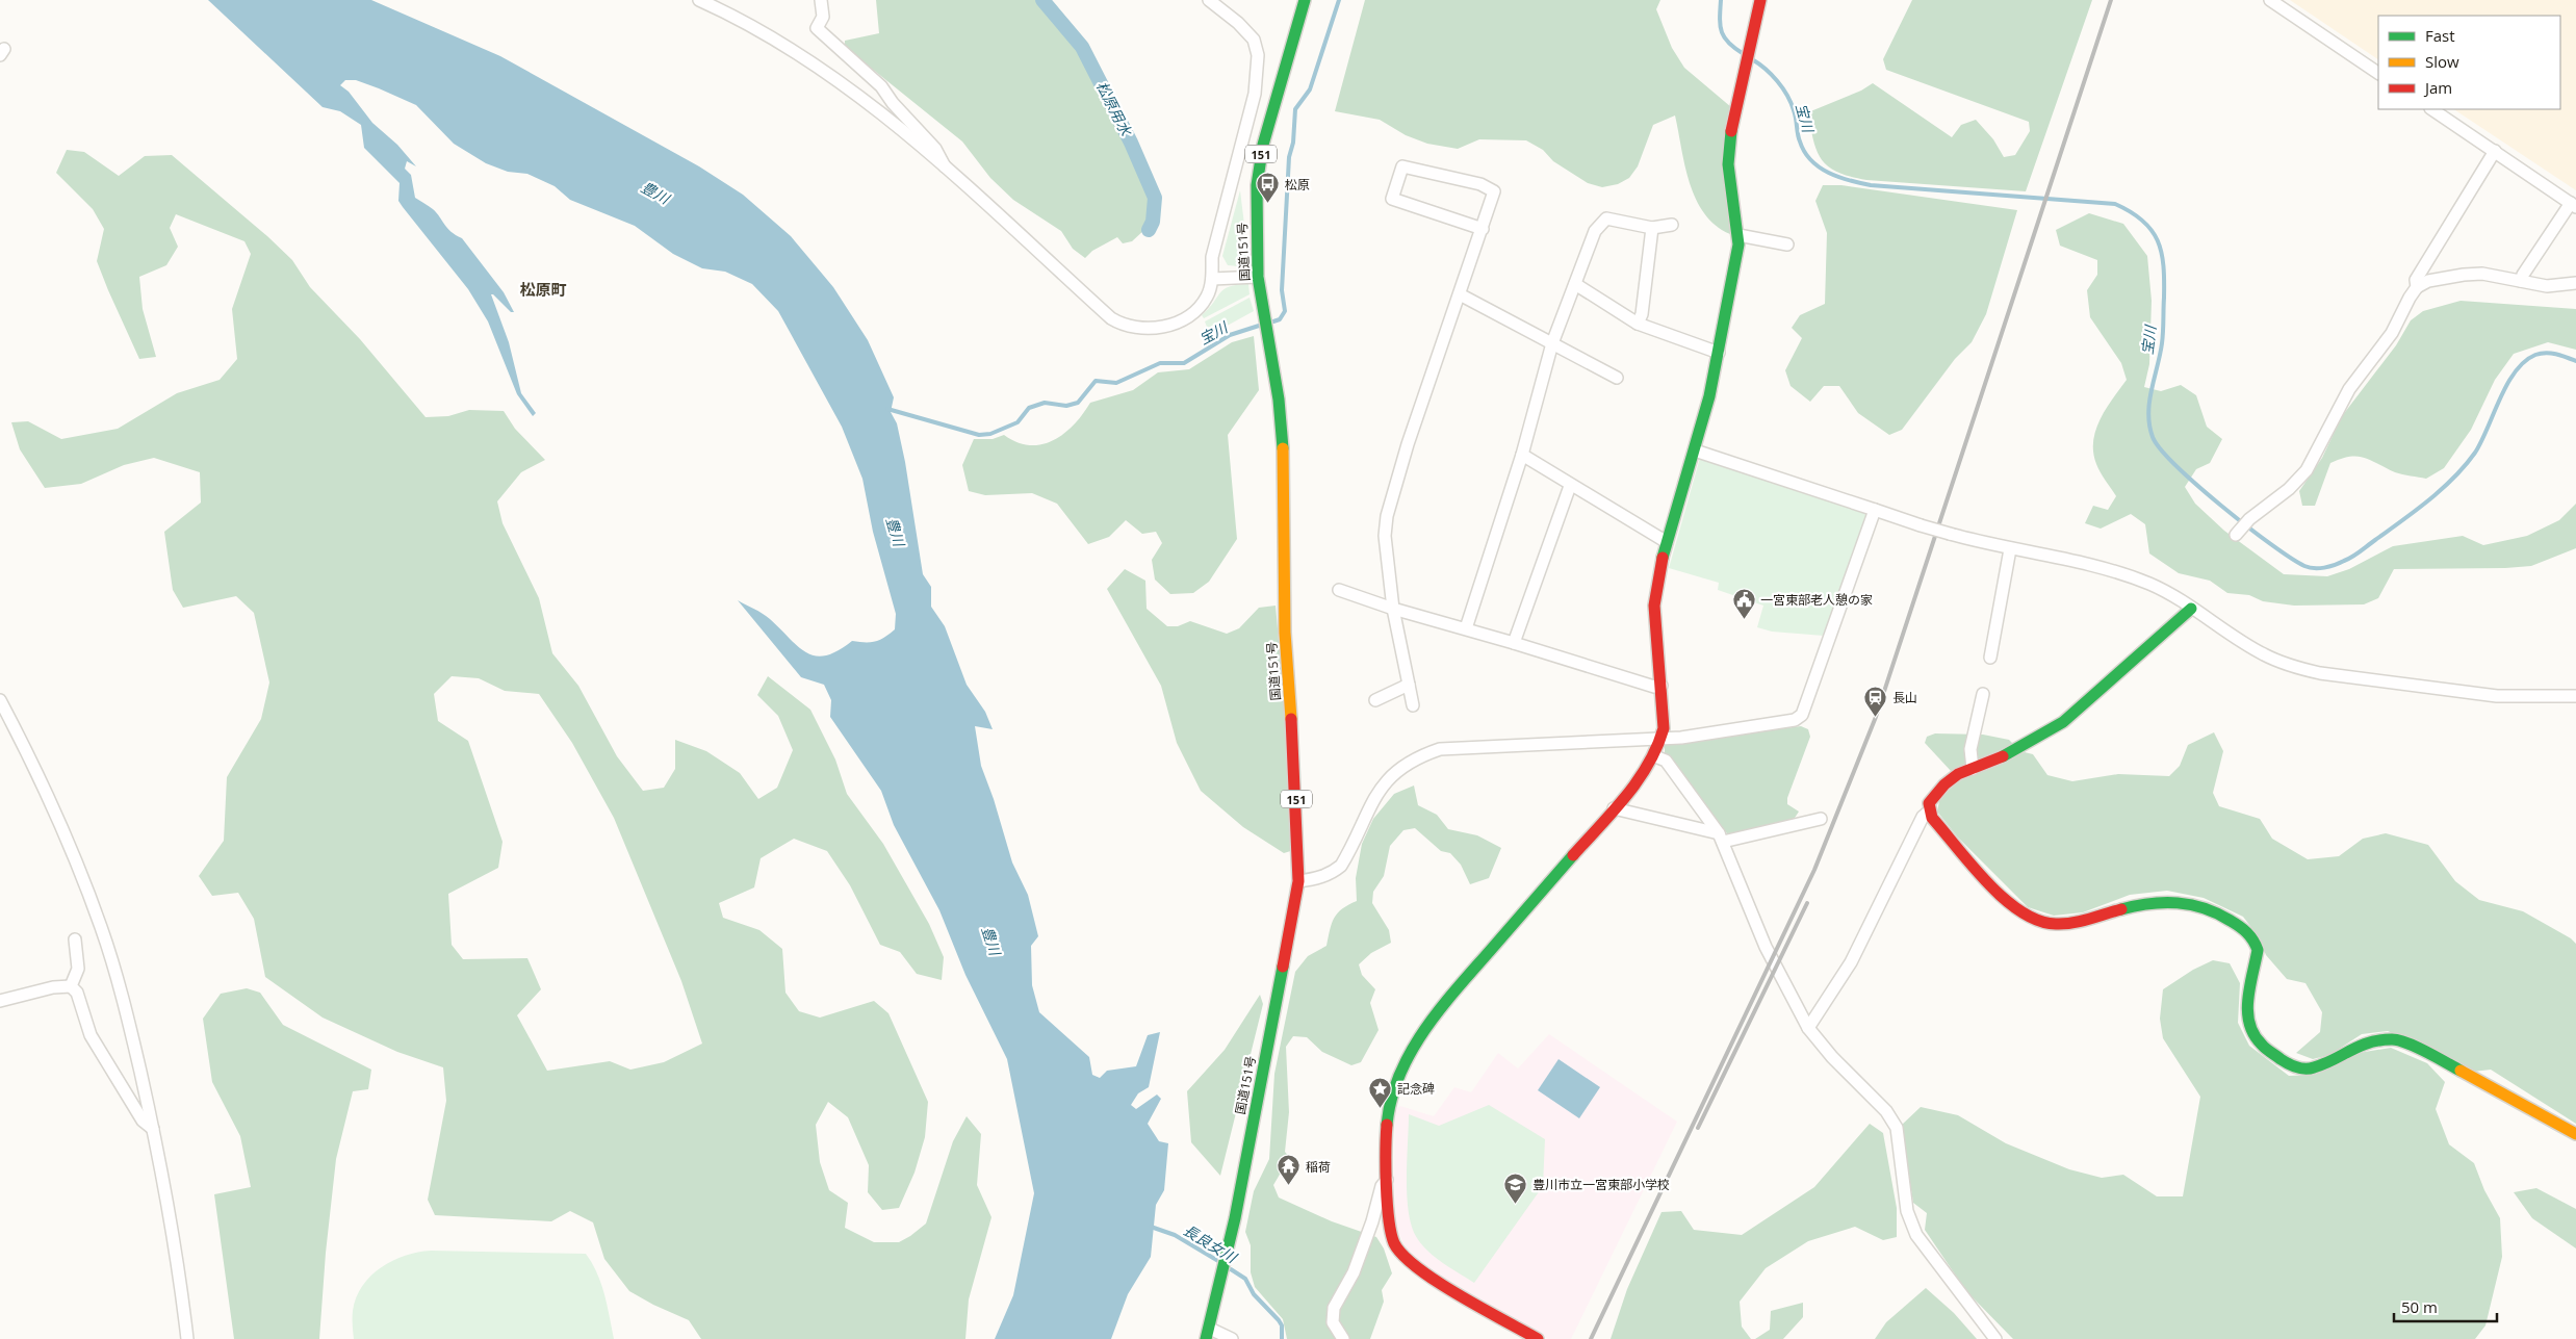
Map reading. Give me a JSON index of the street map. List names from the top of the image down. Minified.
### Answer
{"streets":{"main road":["151","国道151号"]},"districts":["松原町"],"water":["松原用水","宝川","豊川","長良女川"],"places":{"bus stop":["松原"],"public building":["一宮東部老人憩の家"],"station":["長山"],"place":["記念碑"],"temple":["稲荷"],"school or university":["豊川市立一宮東部小学校"]},"legend":["Fast","Slow","Jam"],"scale_bar":"50 m"}
